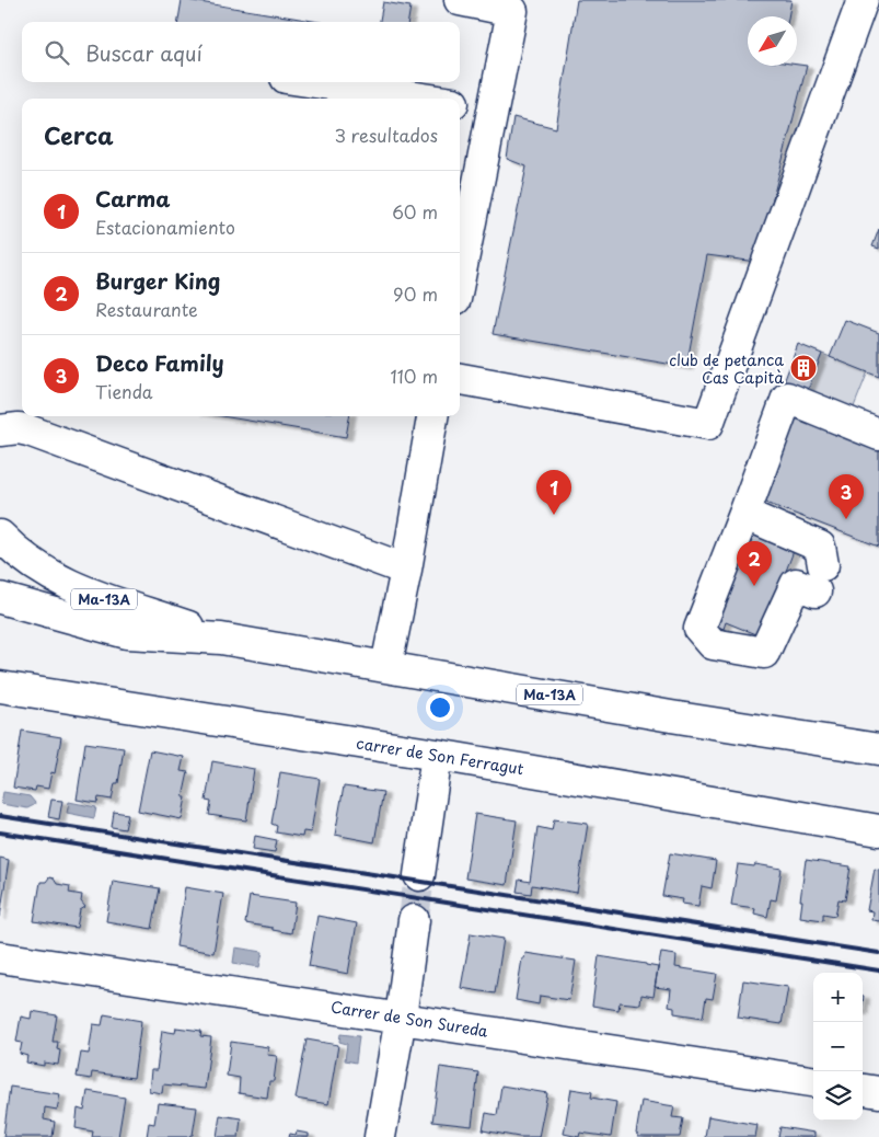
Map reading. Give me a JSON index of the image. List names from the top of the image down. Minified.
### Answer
{"streets":{"street":["Ma-13A","carrer de Son Ferragut","Carrer de Son Sureda"]},"places":{"building":["club de petanca Cas Capità"]},"north":"bottom left","page":{"search":"Buscar aquí","heading":["Cerca","3 resultados"],"list":[{"mark":"1","name":"Carma","note":"Estacionamiento","value":"60 m"},{"mark":"2","name":"Burger King","note":"Restaurante","value":"90 m"},{"mark":"3","name":"Deco Family","note":"Tienda","value":"110 m"}],"pins":["1","3","2"],"map_buttons":["+","−"]}}
